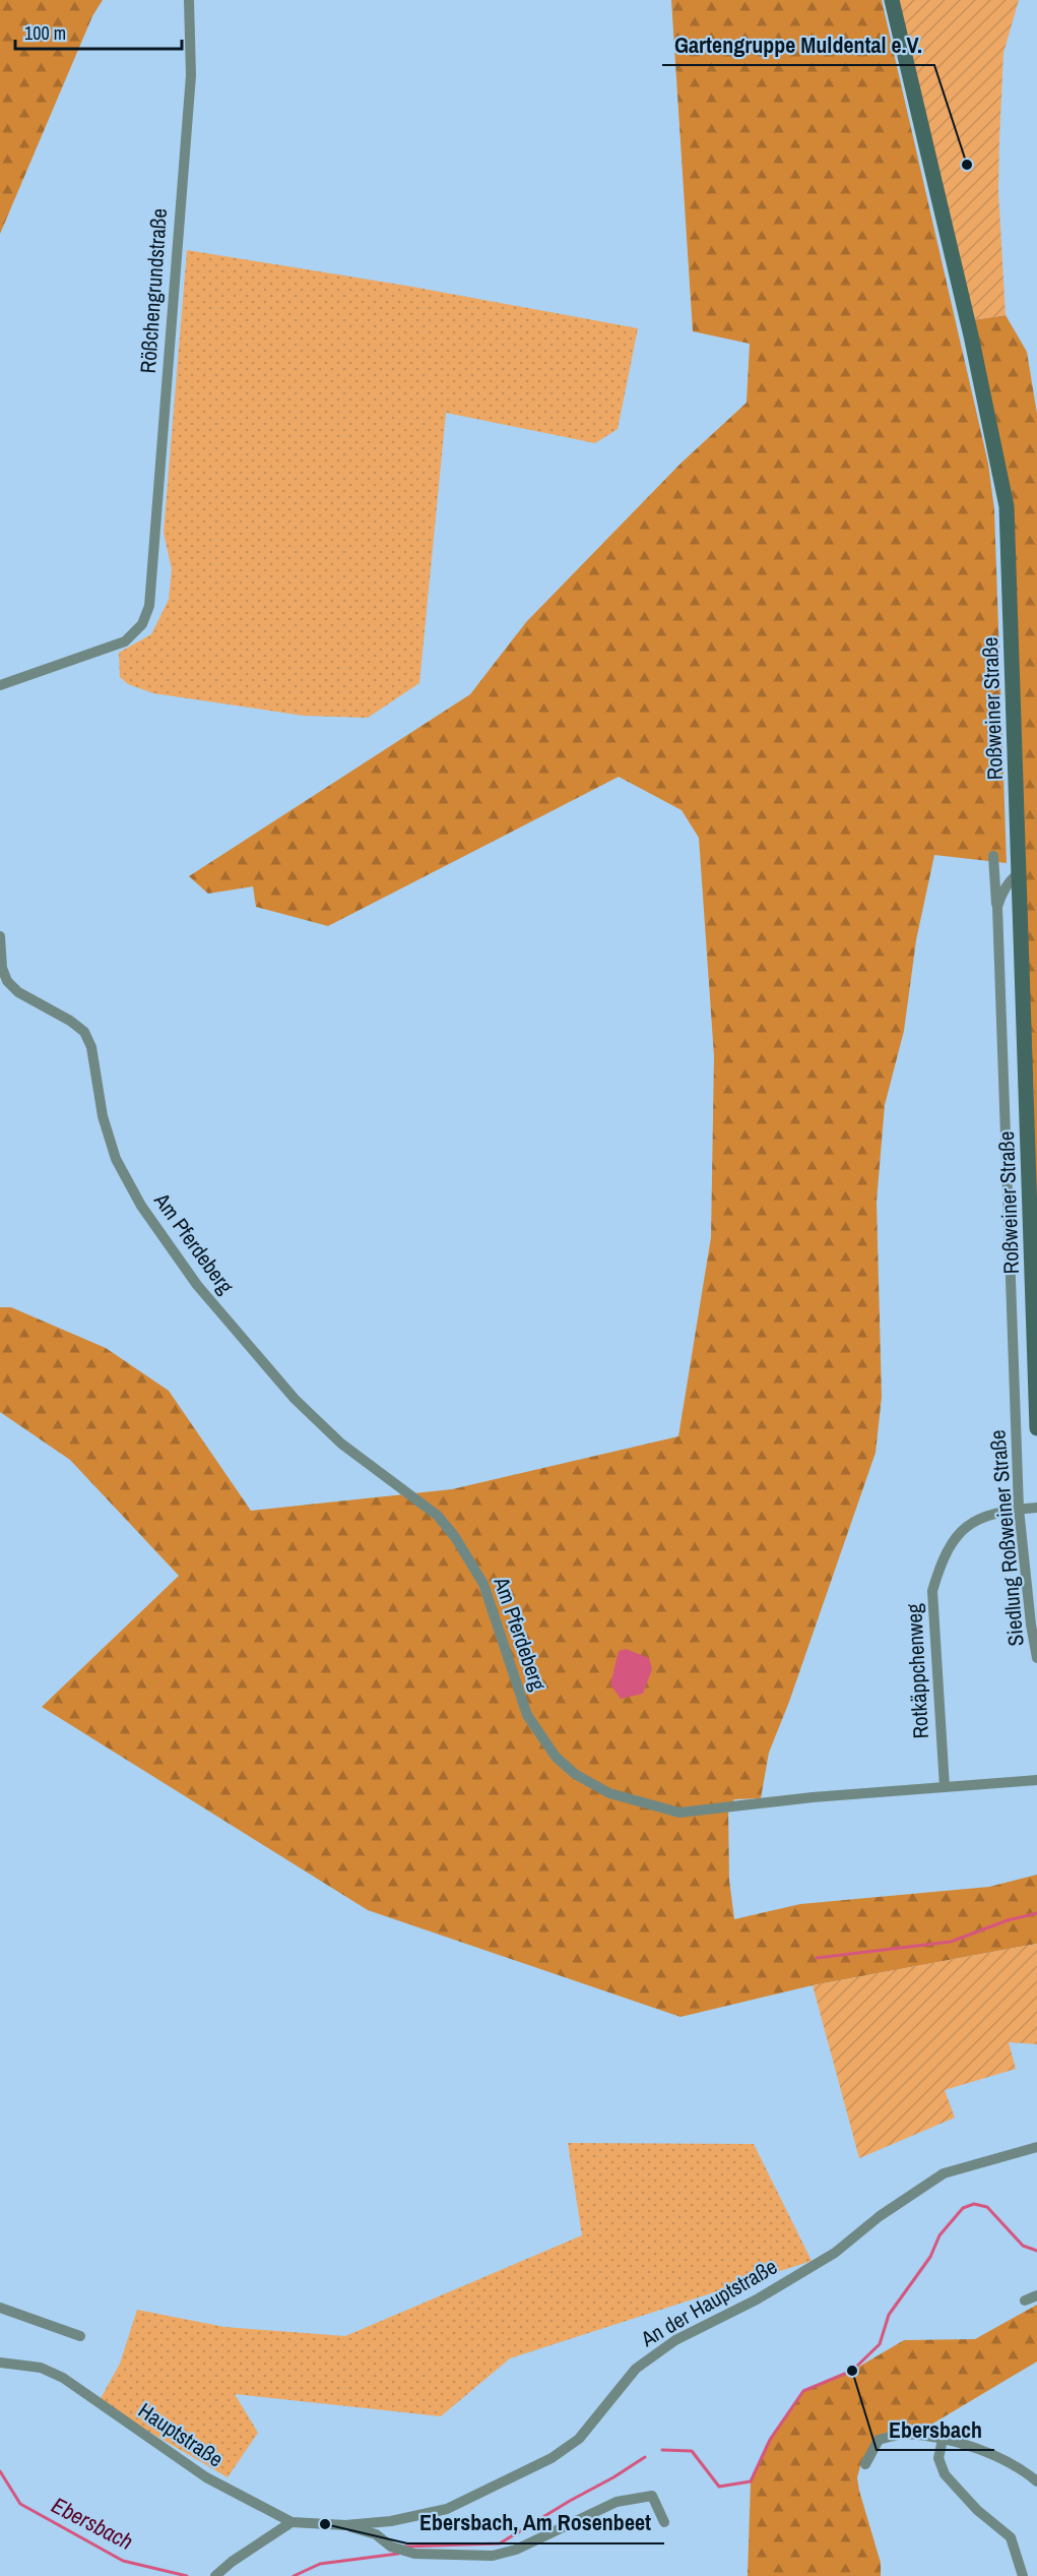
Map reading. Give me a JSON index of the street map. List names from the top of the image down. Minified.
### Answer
{"streets":{"main road":["Roßweiner Straße"],"street":["Rößchengrundstraße","Am Pferdeberg","Siedlung Roßweiner Straße","Rotkäppchenweg","An der Hauptstraße","Hauptstraße"]},"crossings":[["Roßweiner Straße","Siedlung Roßweiner Straße"],["Am Pferdeberg","Rotkäppchenweg"],["Siedlung Roßweiner Straße","Rotkäppchenweg"],["An der Hauptstraße","Hauptstraße"]],"water":["Ebersbach"],"places":["Gartengruppe Muldental e.V.","Ebersbach","Ebersbach, Am Rosenbeet"],"scale_bar":"100 m"}
